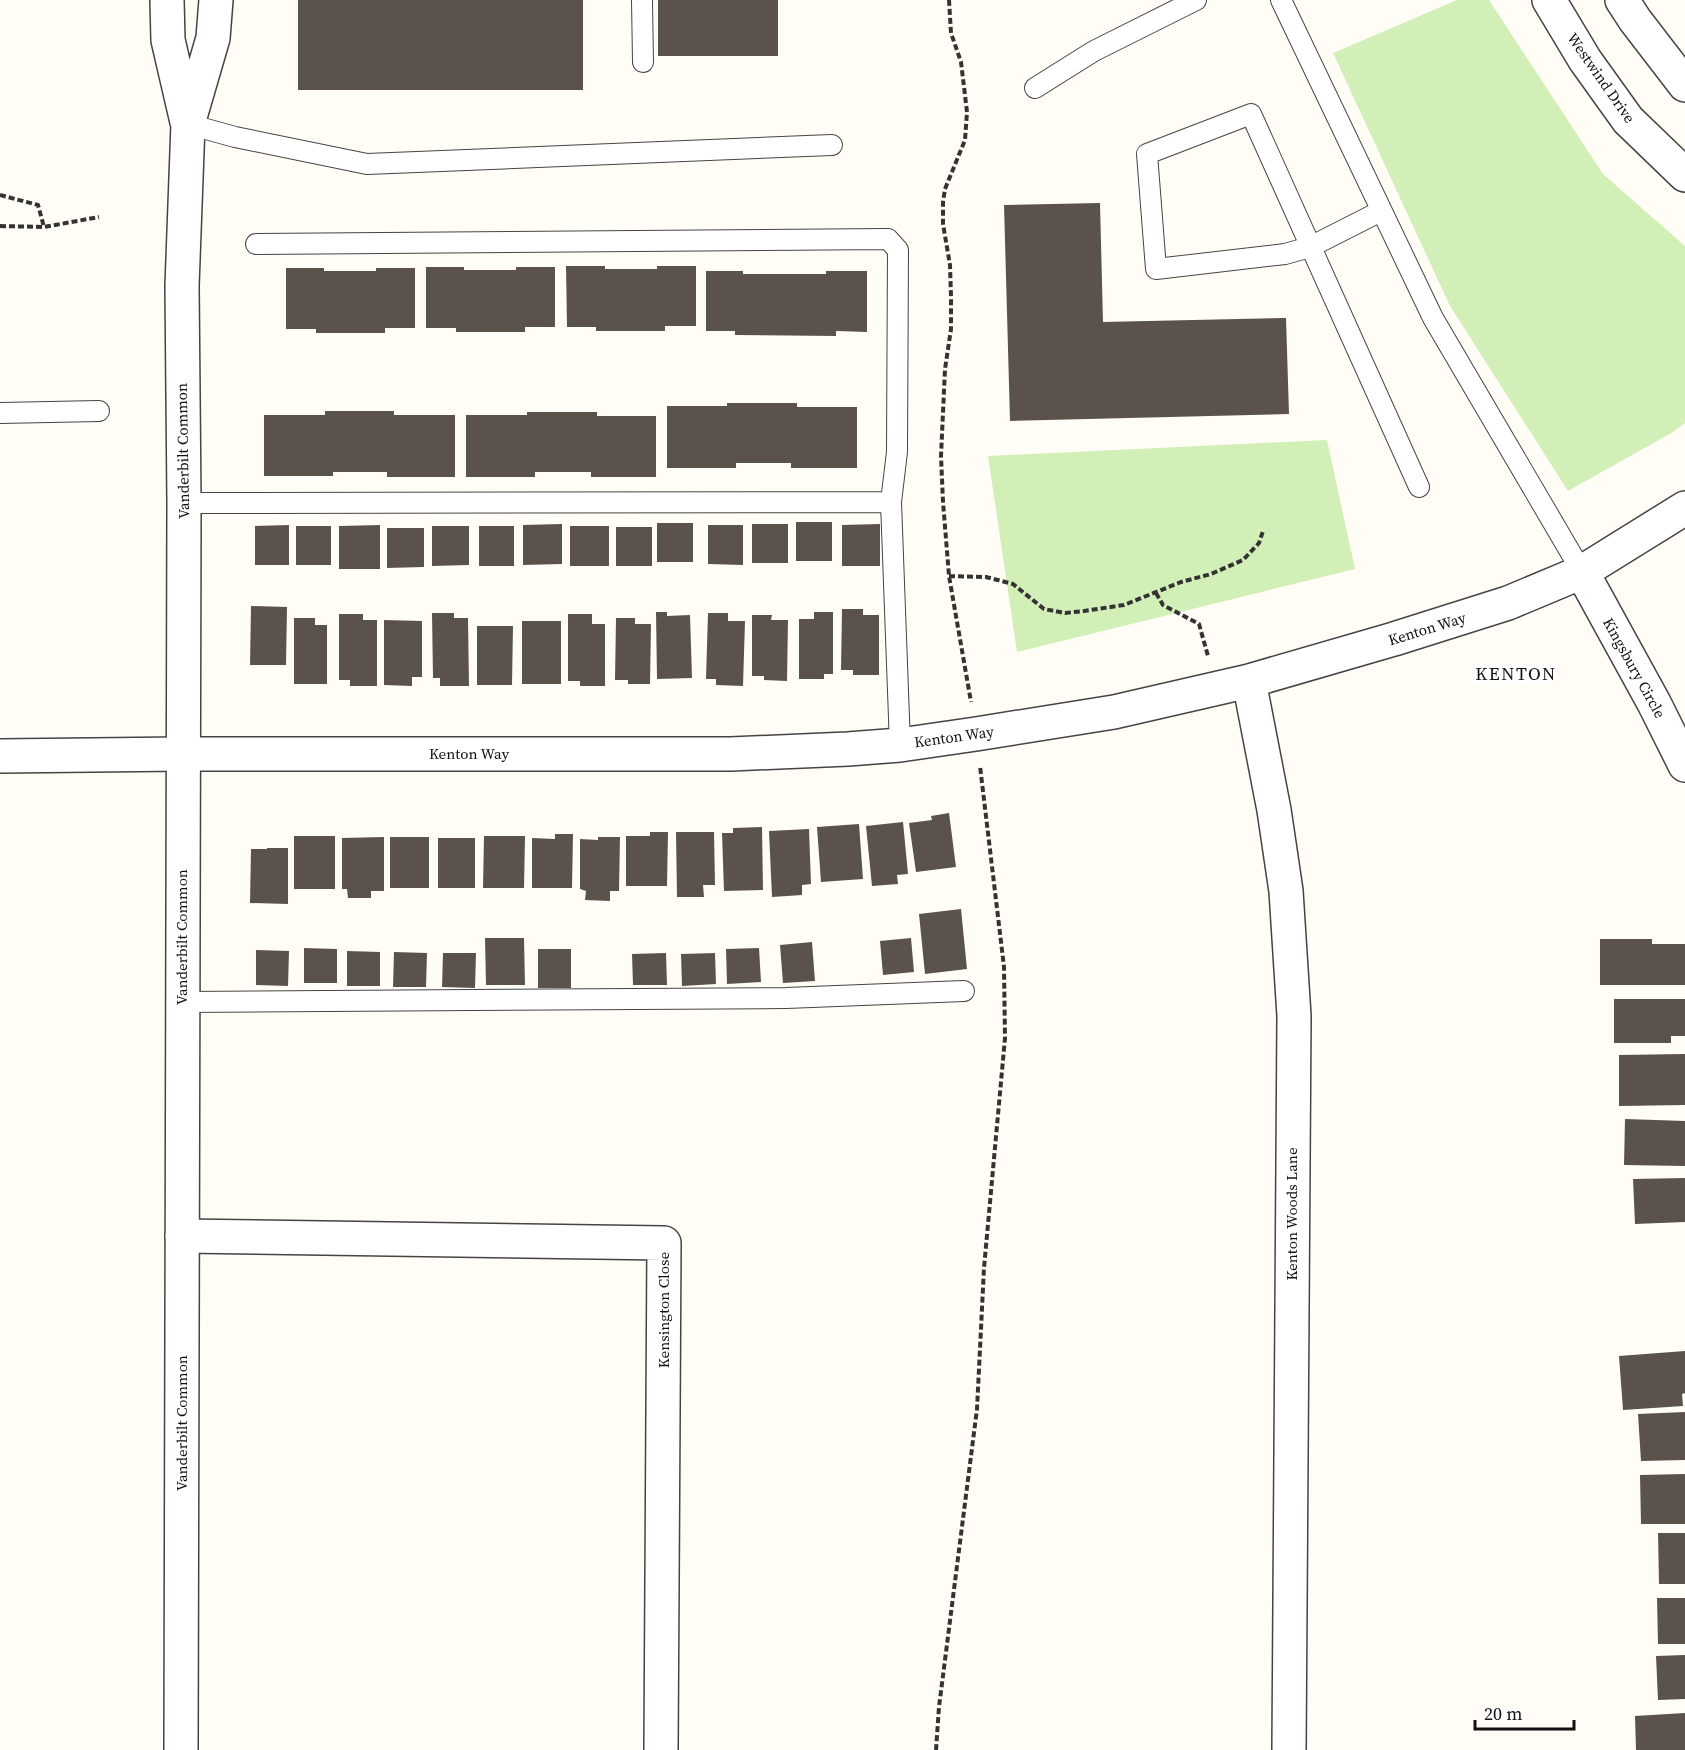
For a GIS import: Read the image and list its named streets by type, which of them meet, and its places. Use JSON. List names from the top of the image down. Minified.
{"streets":{"street":["Westwind Drive","Vanderbilt Common","Kenton Way","Kingsbury Circle","Kenton Woods Lane","Kensington Close"]},"crossings":[["Vanderbilt Common","Kenton Way"],["Vanderbilt Common","Kensington Close"],["Kenton Way","Kingsbury Circle"],["Kenton Way","Kenton Woods Lane"]],"districts":["KENTON"],"scale_bar":"20 m"}
